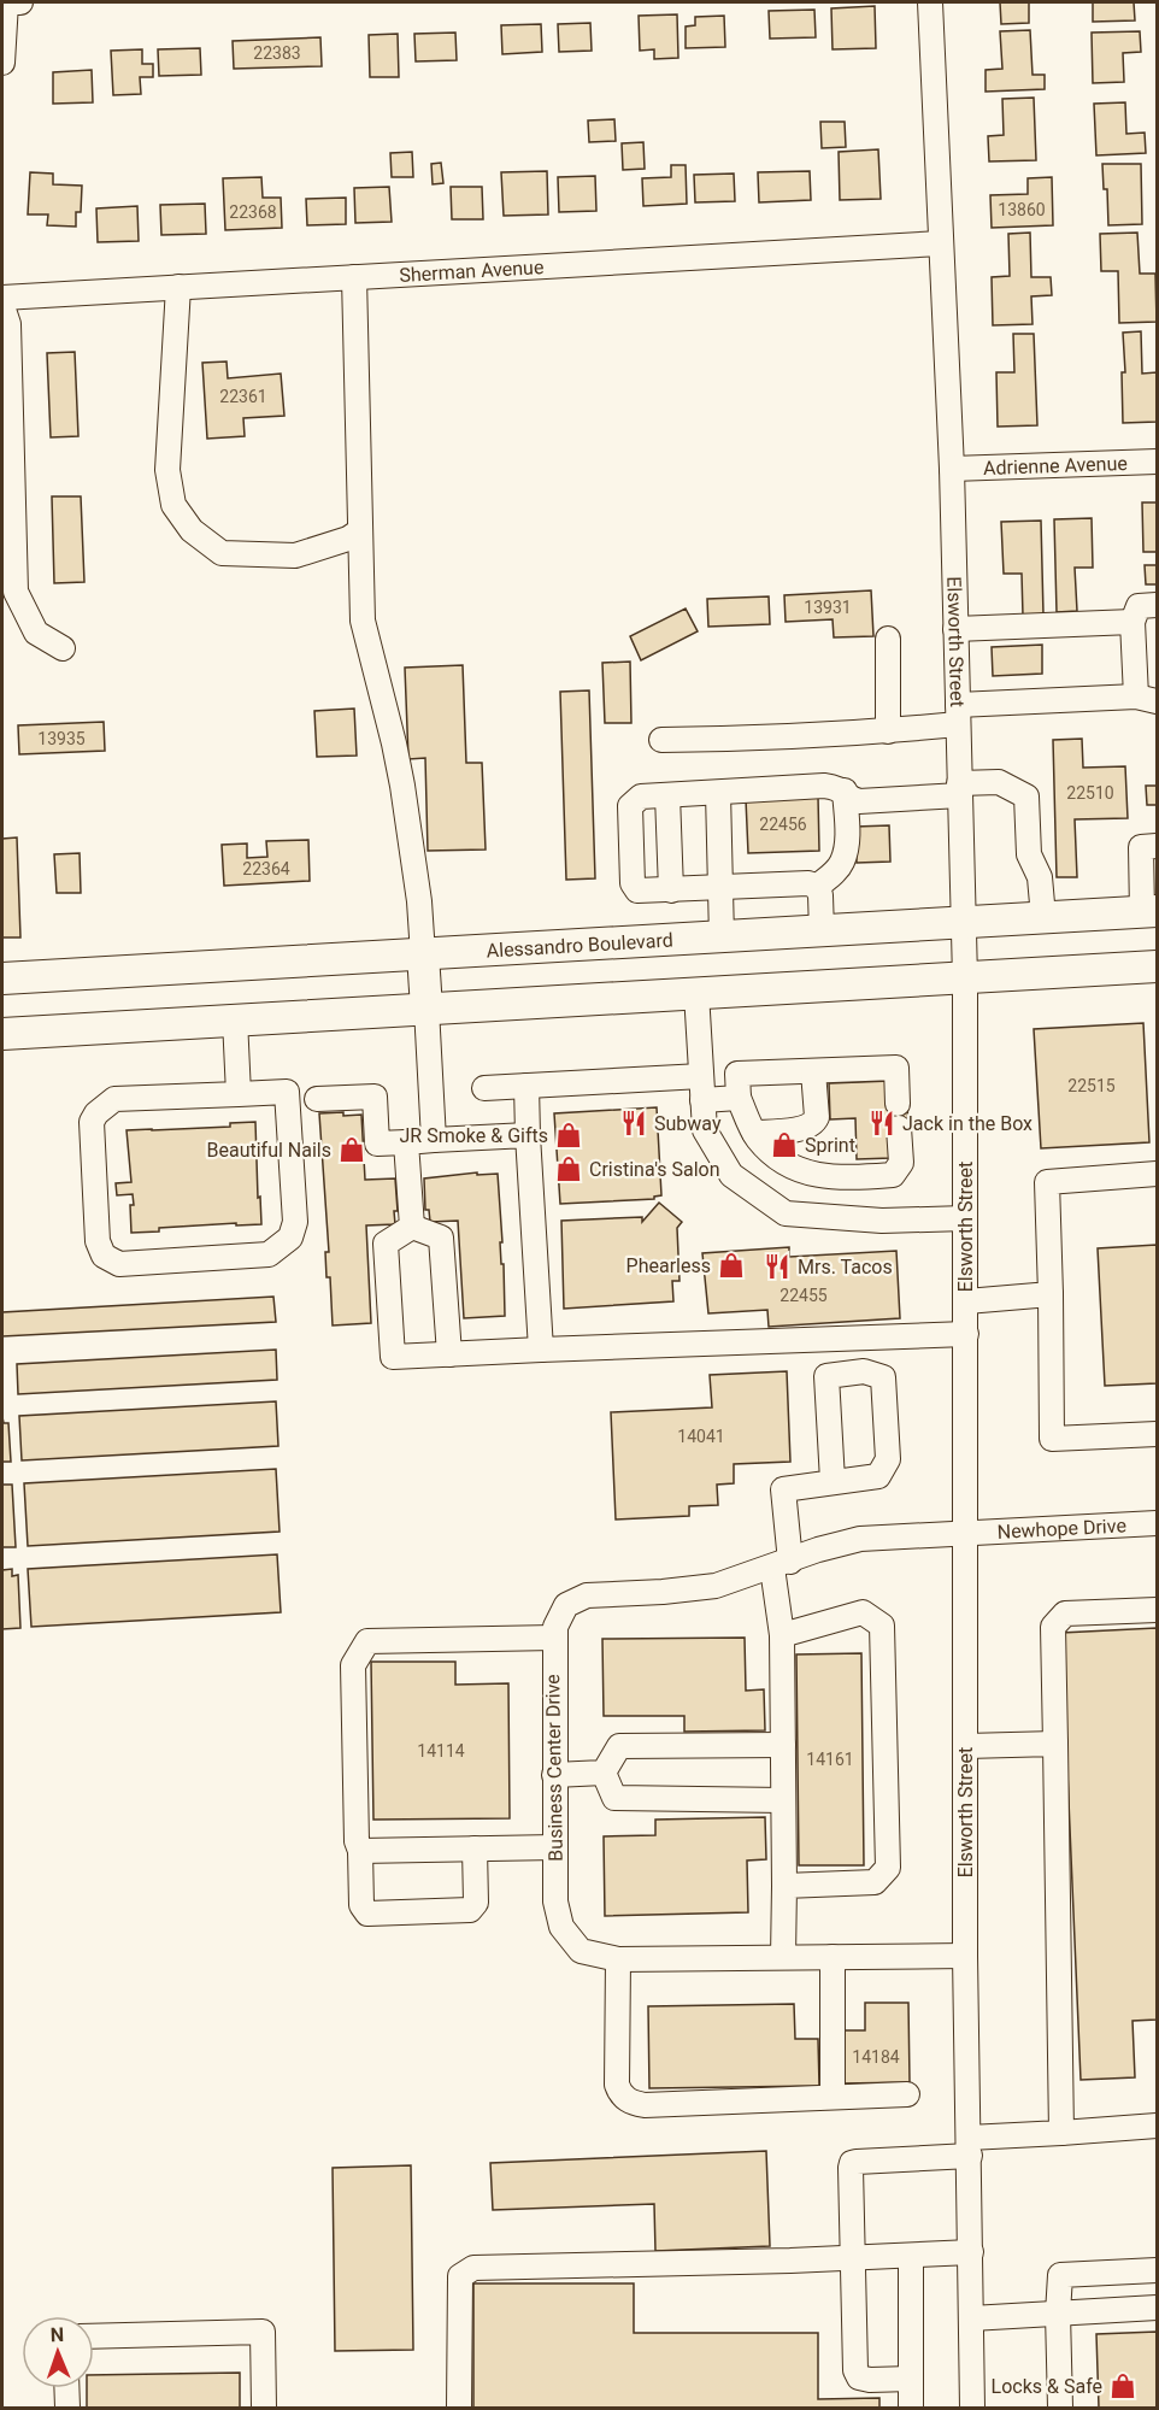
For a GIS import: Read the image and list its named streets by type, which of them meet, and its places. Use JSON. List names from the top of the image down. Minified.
{"streets":{"main road":["Alessandro Boulevard"],"street":["Sherman Avenue","Adrienne Avenue","Elsworth Street","Newhope Drive","Business Center Drive"]},"crossings":[["Sherman Avenue","Elsworth Street"],["Adrienne Avenue","Elsworth Street"],["Elsworth Street","Alessandro Boulevard"],["Elsworth Street","Newhope Drive"],["Elsworth Street","Business Center Drive"],["Newhope Drive","Business Center Drive"]],"places":{"restaurant":["Subway","Jack in the Box","Mrs. Tacos"],"shop":["JR Smoke & Gifts","Sprint","Beautiful Nails","Cristina's Salon","Phearless","Locks & Safe"]},"house_numbers":["22383","13860","22368","22361","13931","13935","22510","22456","22364","22515","22455","14041","14114","14161","14184"],"north":"top"}
